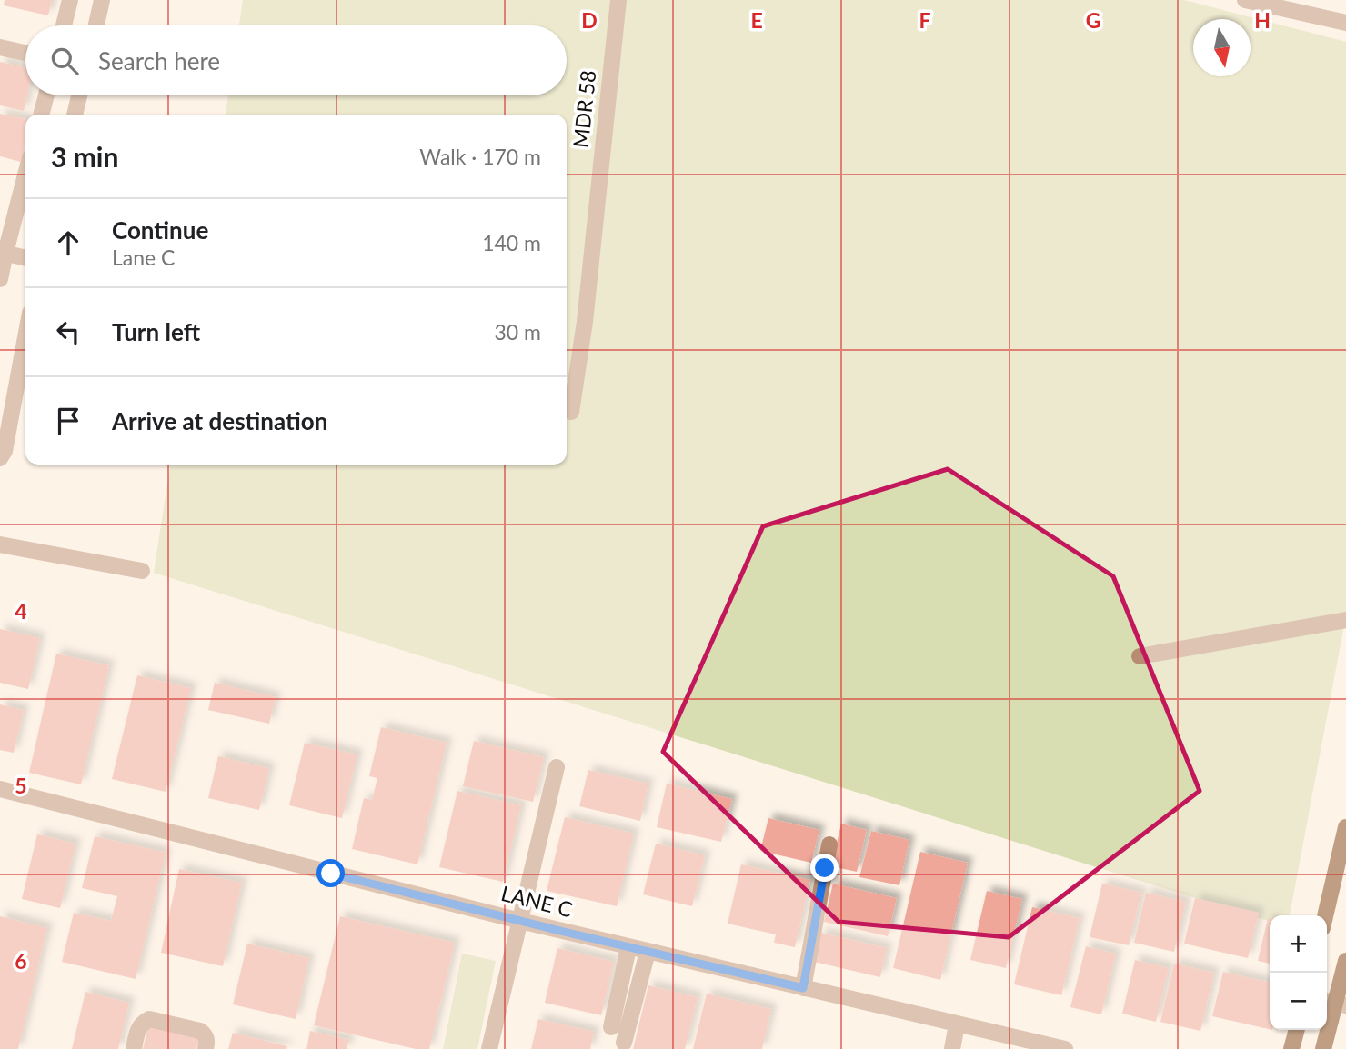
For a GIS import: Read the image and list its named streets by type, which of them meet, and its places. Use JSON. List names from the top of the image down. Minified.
{"streets":{"street":["MDR 58","LANE C"]},"north":"bottom","page":{"search":"Search here","heading":["3 min","Walk · 170 m"],"list":[["Continue","Lane C","140 m"],["Turn left","30 m"],"Arrive at destination"],"map_buttons":["+","−"]},"grid":{"columns":["D","E","F","G","H"],"rows":["4","5","6"]}}
